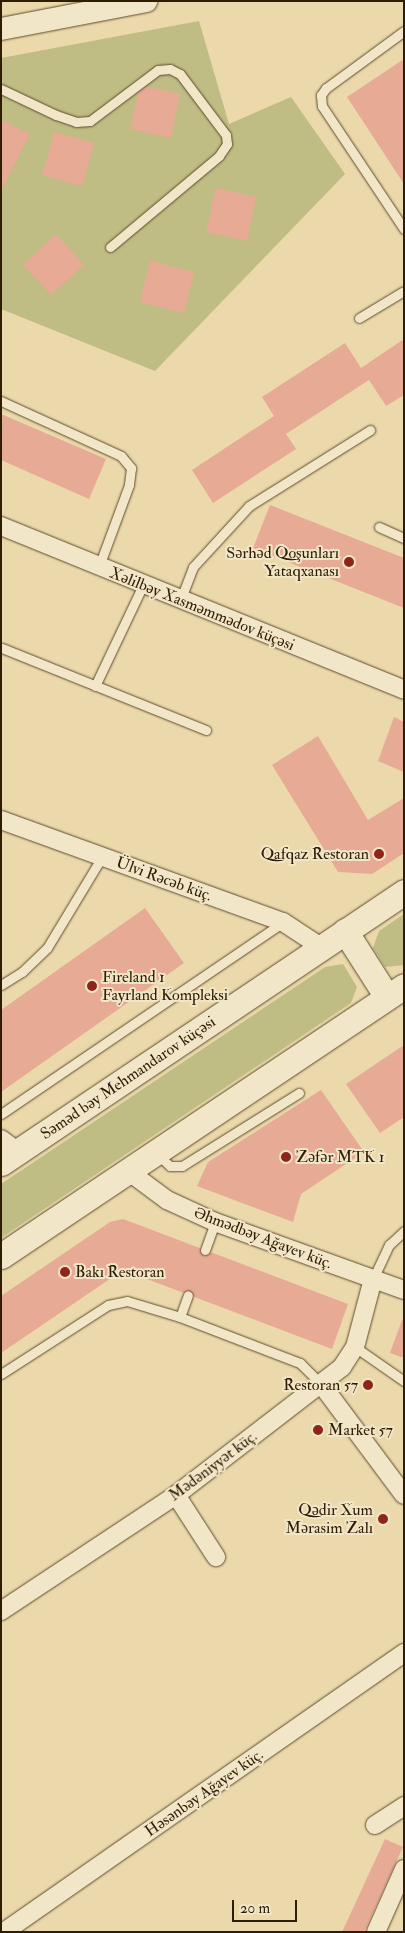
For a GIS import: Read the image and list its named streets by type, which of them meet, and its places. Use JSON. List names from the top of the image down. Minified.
{"streets":{"main road":["Səməd bəy Mehmandarov küçəsi"],"street":["Xəlilbəy Xasməmmədov küçəsi","Ülvi Rəcəb küç.","Əhmədbəy Ağayev küç.","Mədəniyyət küç.","Həsənbəy Ağayev küç."]},"crossings":[["Ülvi Rəcəb küç.","Səməd bəy Mehmandarov küçəsi"],["Əhmədbəy Ağayev küç.","Mədəniyyət küç."]],"places":["Sərhəd Qoşunları Yataqxanası","Qafqaz Restoran","Fireland 1 Fayrland Kompleksi","Zəfər MTK 1","Bakı Restoran","Restoran 57","Market 57","Qədir Xum Mərasim Zalı"],"scale_bar":"20 m"}
